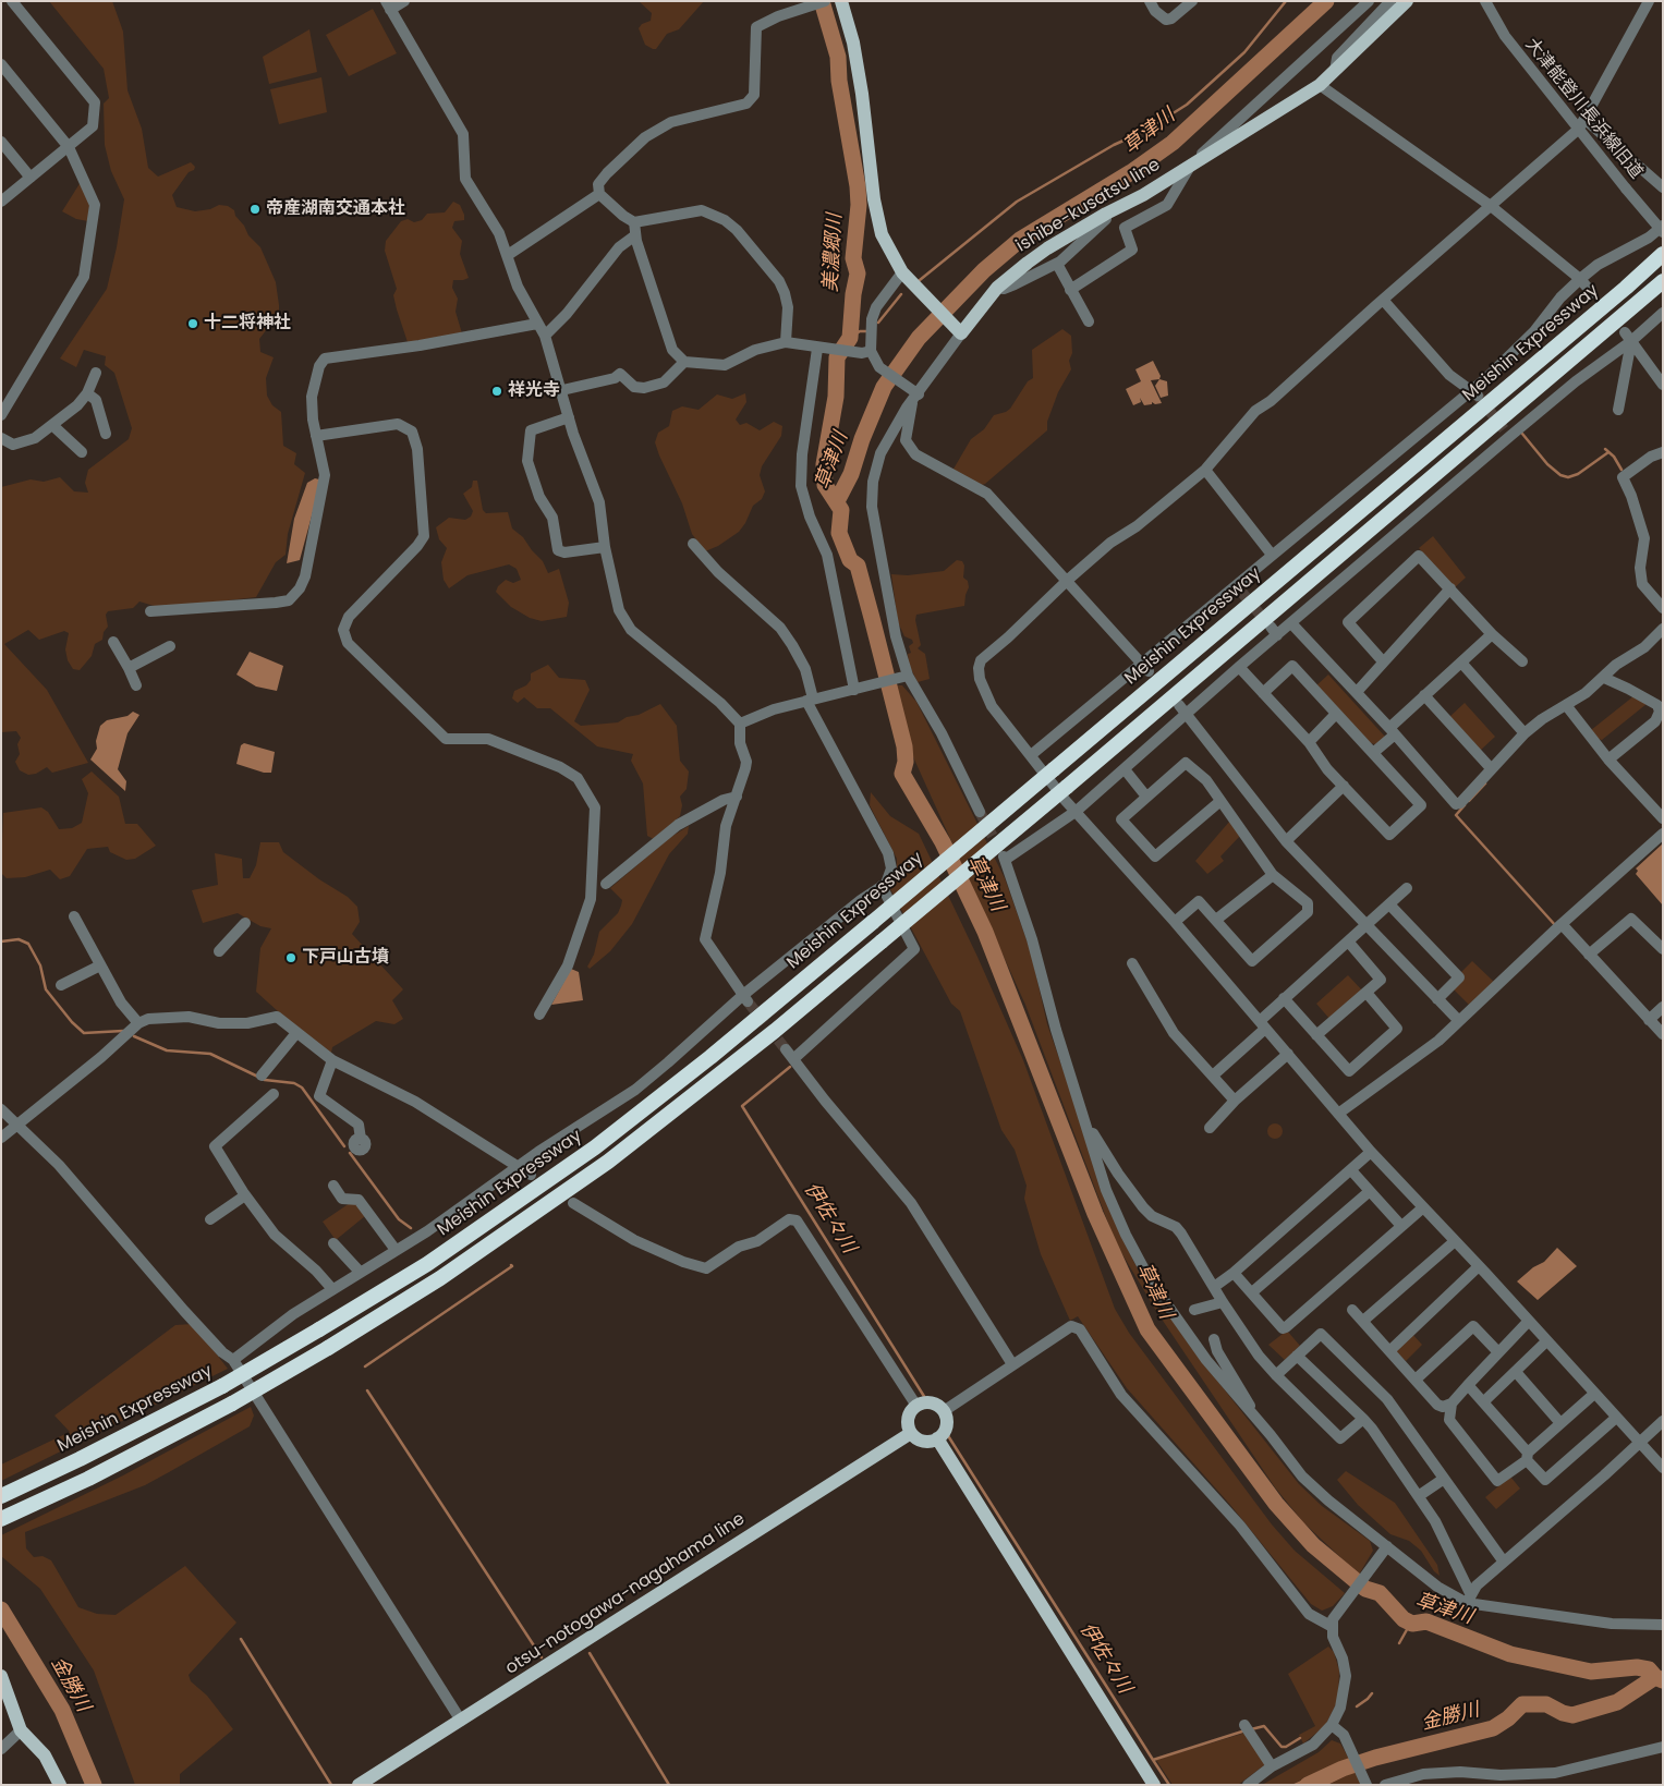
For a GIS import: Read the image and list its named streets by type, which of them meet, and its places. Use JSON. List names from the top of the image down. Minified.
{"streets":{"highway":["Meishin Expressway"],"main road":["ishibe-kusatsu line","otsu-notogawa-nagahama line"],"street":["大津能登川長浜線旧道"]},"water":["草津川","美濃郷川","伊佐々川","金勝川"],"places":["帝産湖南交通本社","十二将神社","祥光寺","下戸山古墳"]}
